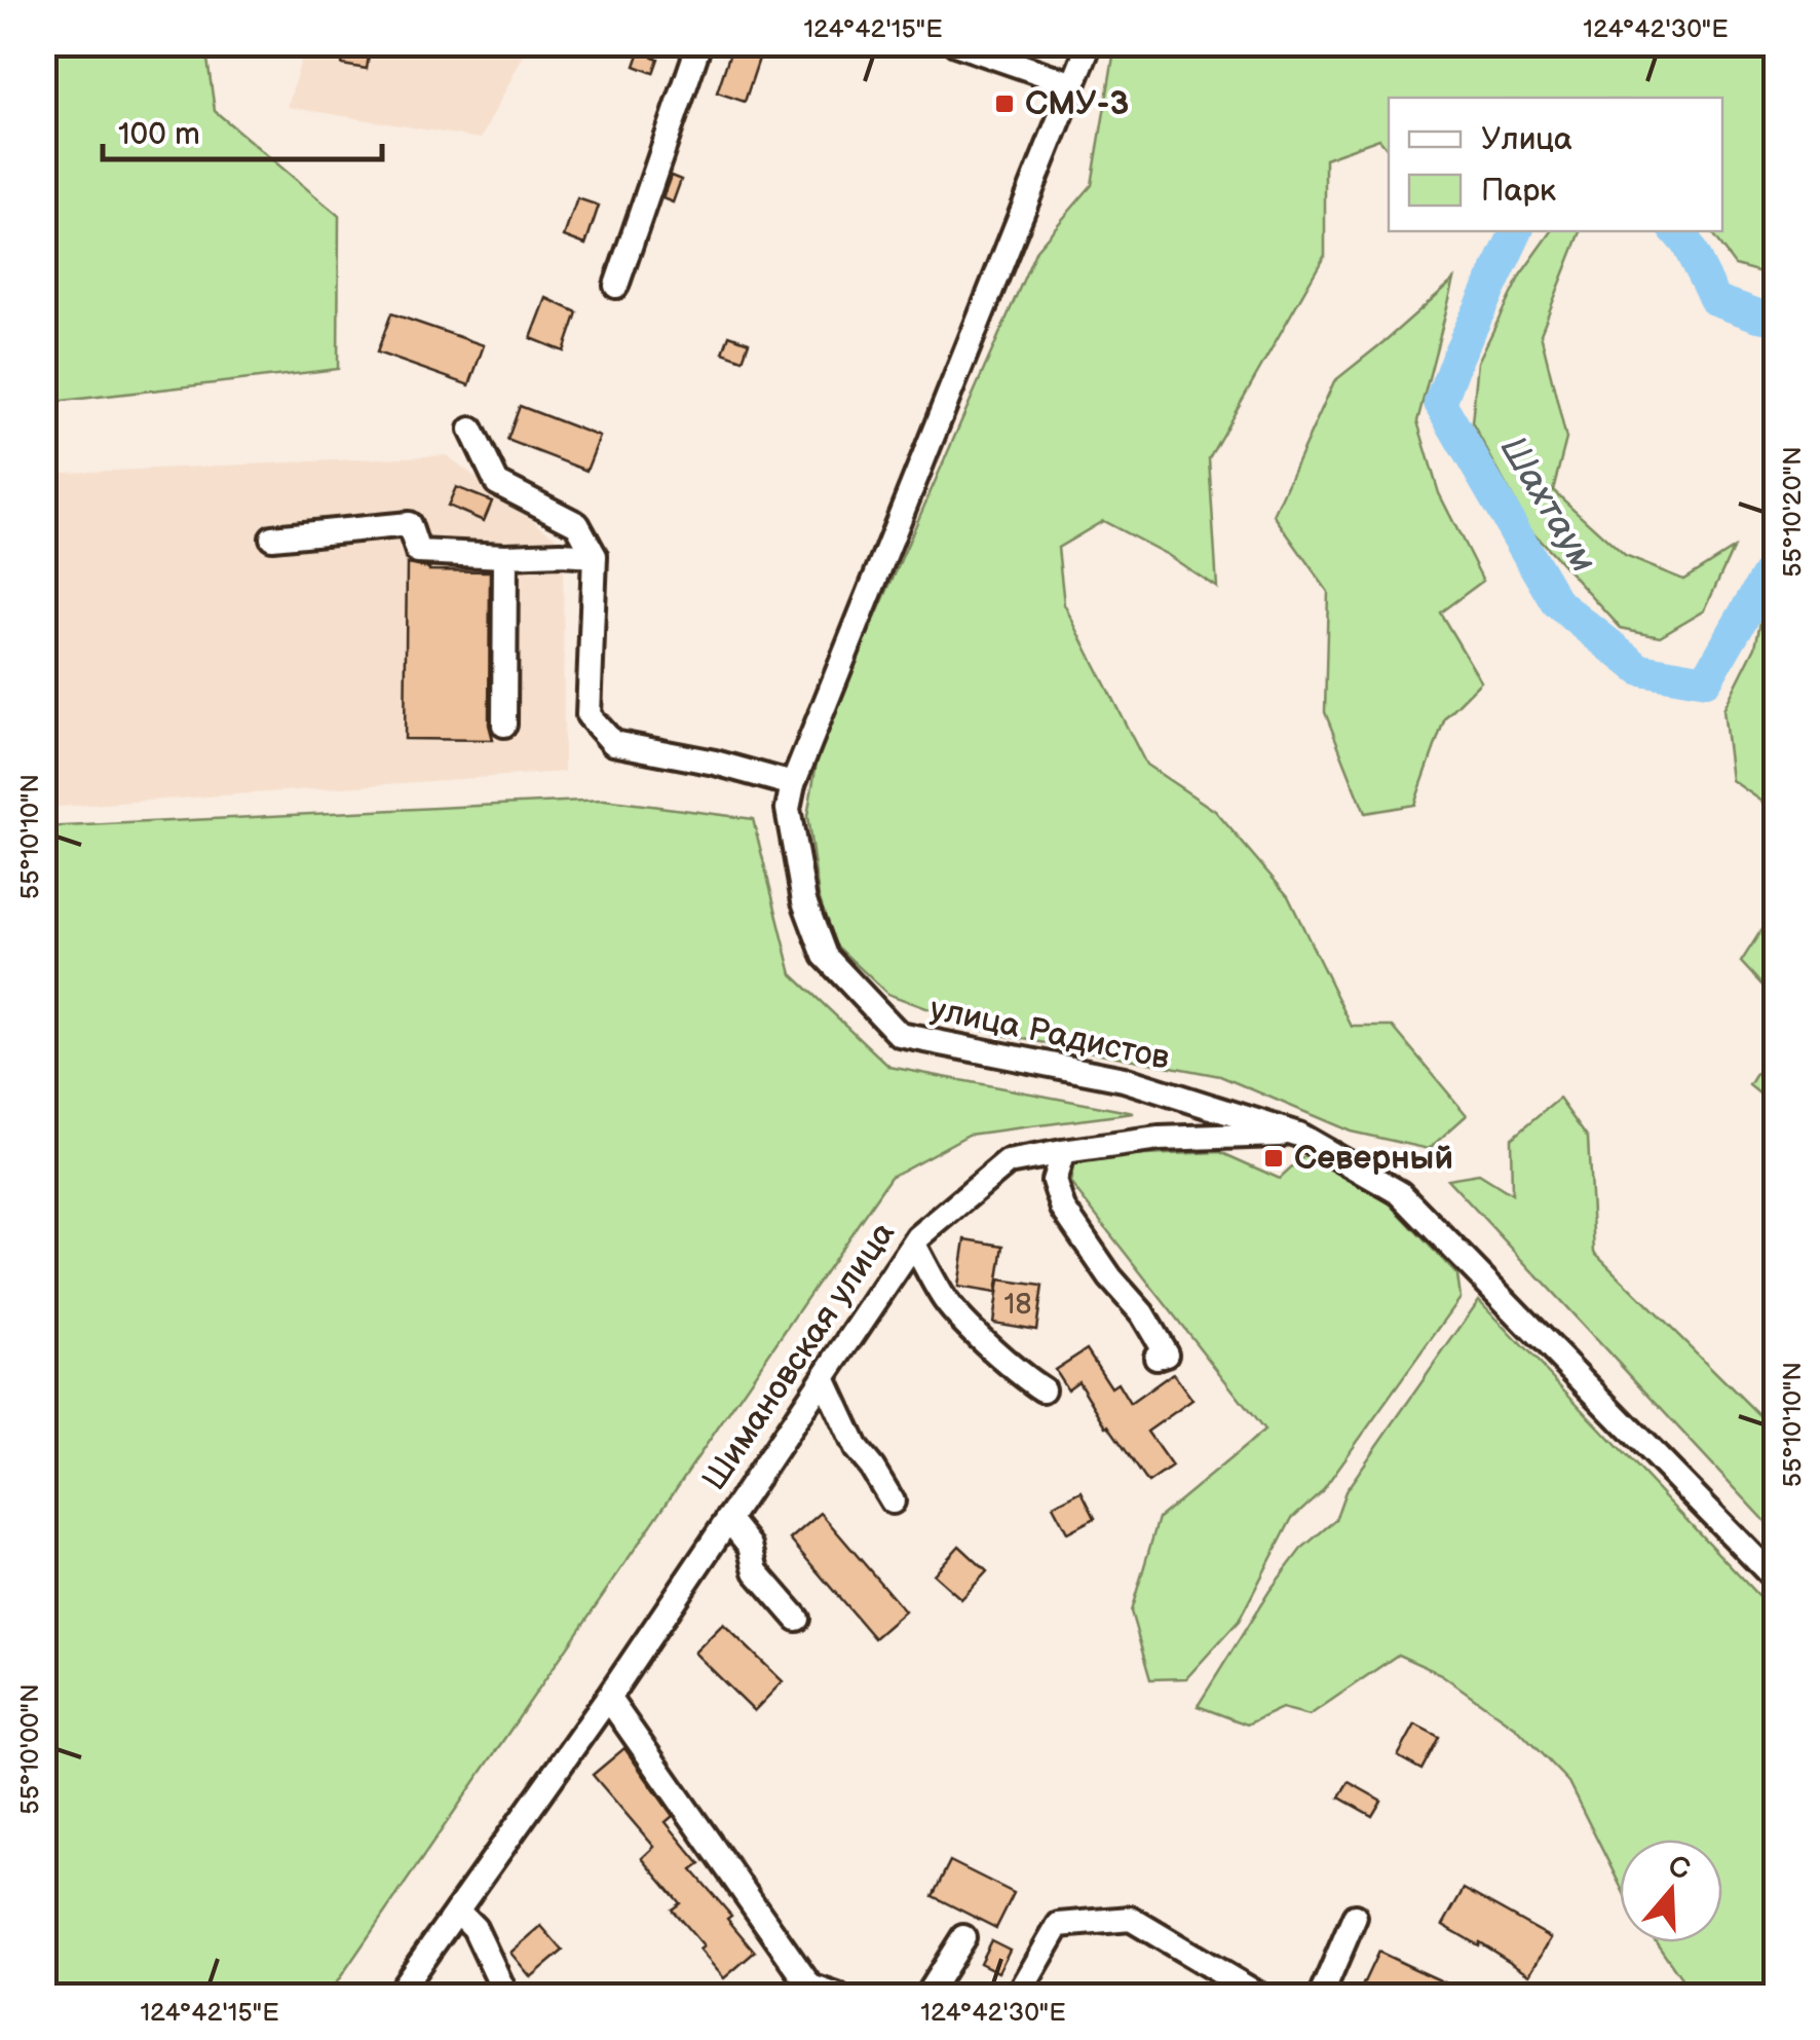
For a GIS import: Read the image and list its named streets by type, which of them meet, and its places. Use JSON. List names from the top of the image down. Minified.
{"streets":{"street":["улица Радистов","Шимановская улица"]},"crossings":[["улица Радистов","Шимановская улица"]],"water":["Шахтаум"],"places":{"transit":["СМУ-3","Северный"]},"house_numbers":["18"],"legend":["Улица","Парк"],"scale_bar":"100 m","north":"top","coordinates":["124°42'15\"E","124°42'30\"E","55°10'20\"N","55°10'10\"N","55°10'00\"N"]}
